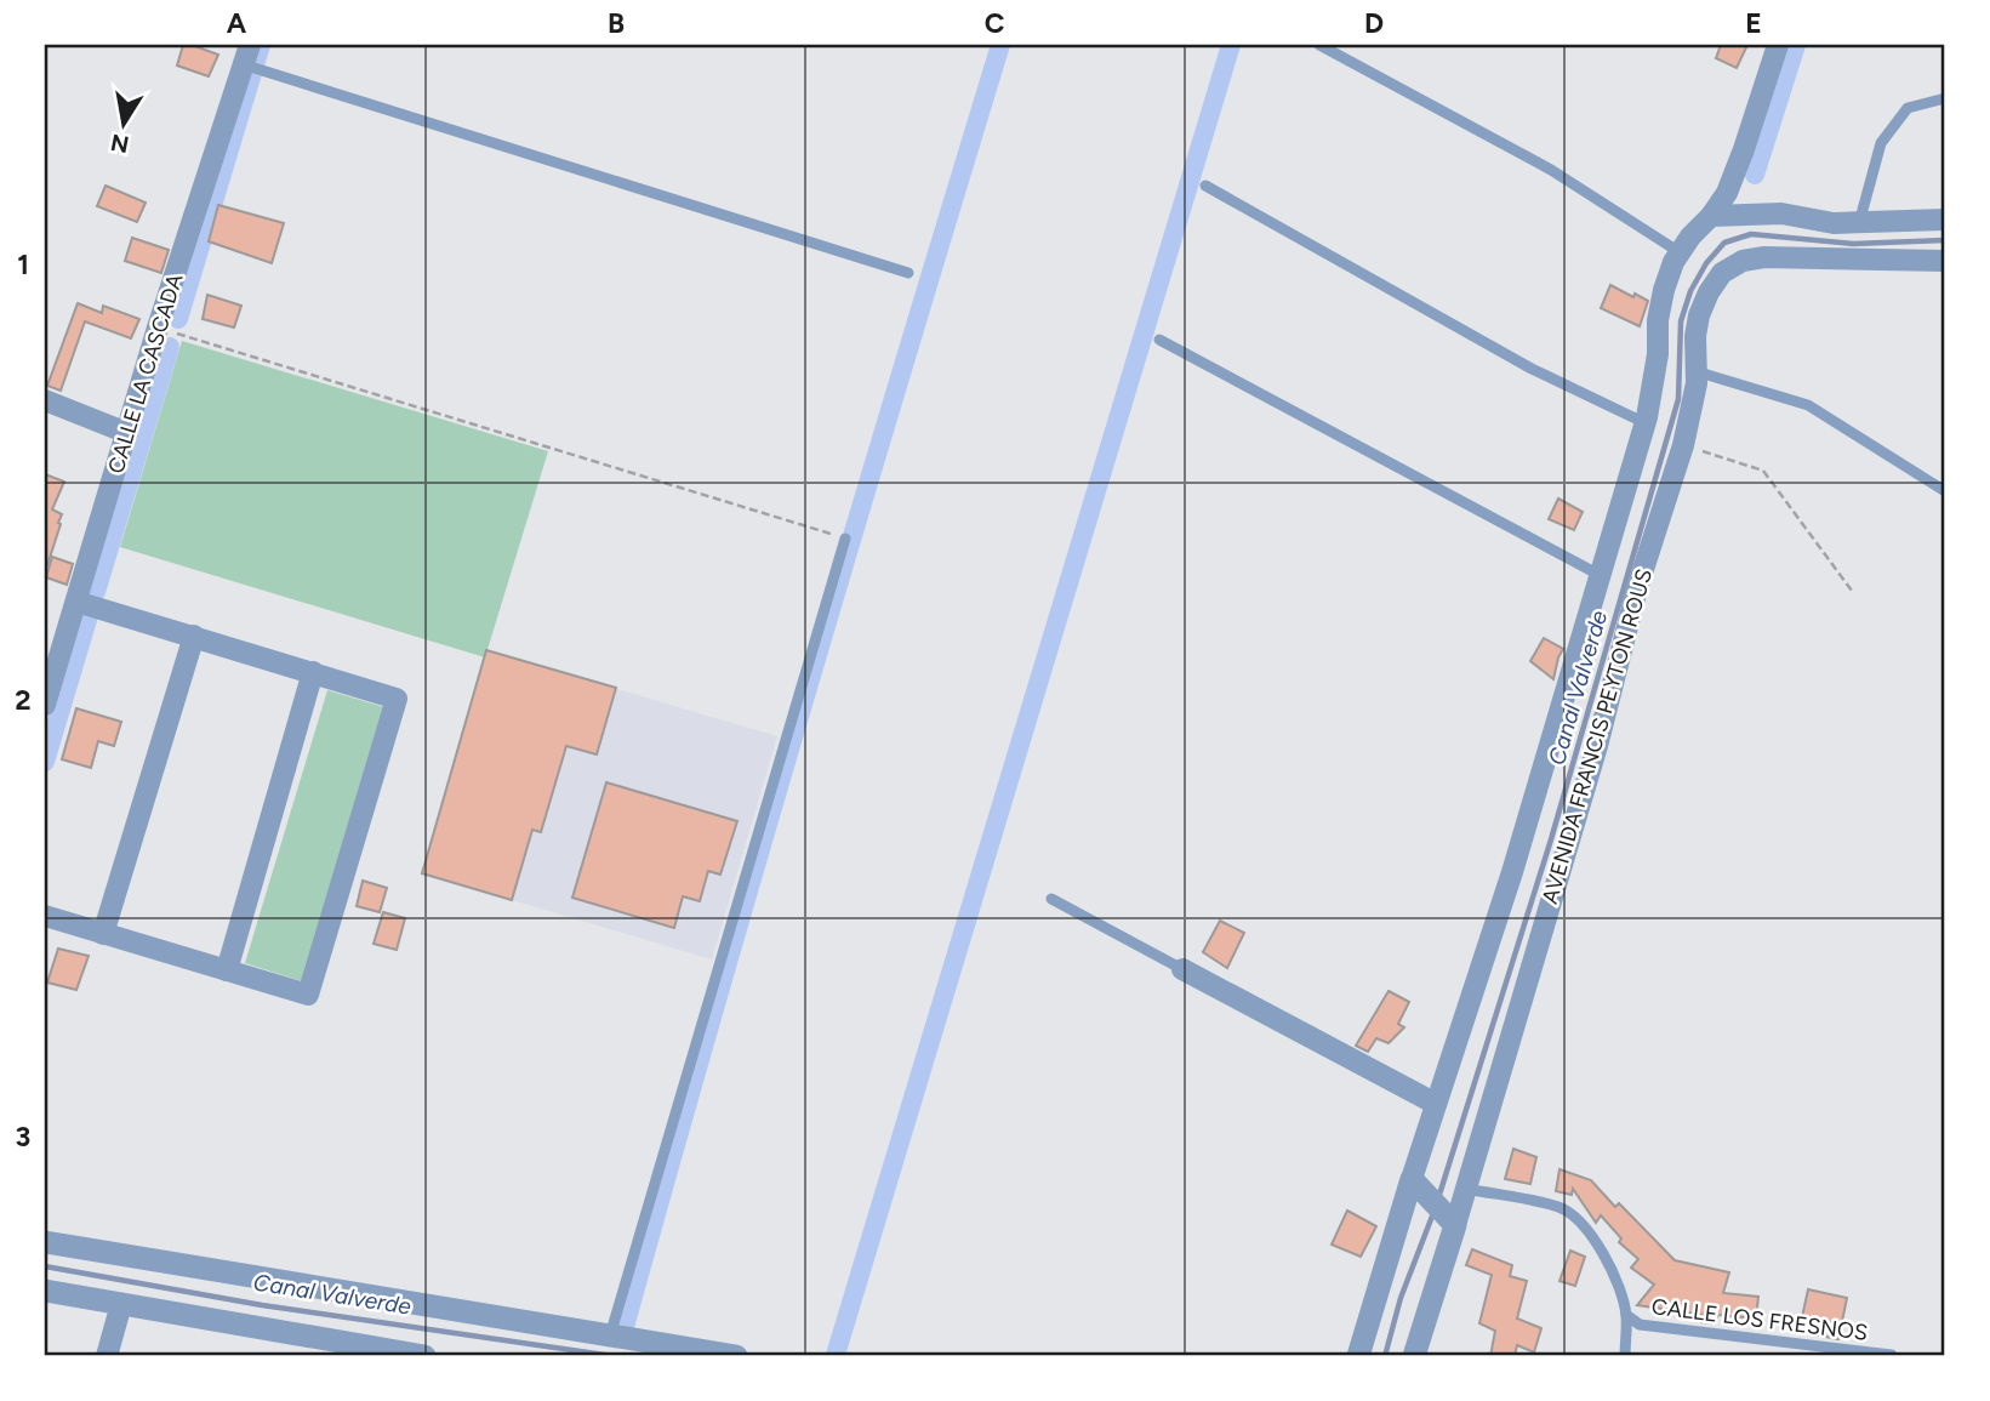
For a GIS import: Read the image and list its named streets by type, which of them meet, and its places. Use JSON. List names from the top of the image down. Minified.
{"streets":{"street":["CALLE LA CASCADA","AVENIDA FRANCIS PEYTON ROUS"],"lane":["CALLE LOS FRESNOS"]},"water":["Canal Valverde"],"north":"bottom","grid":{"columns":["A","B","C","D","E"],"rows":["1","2","3"]}}
